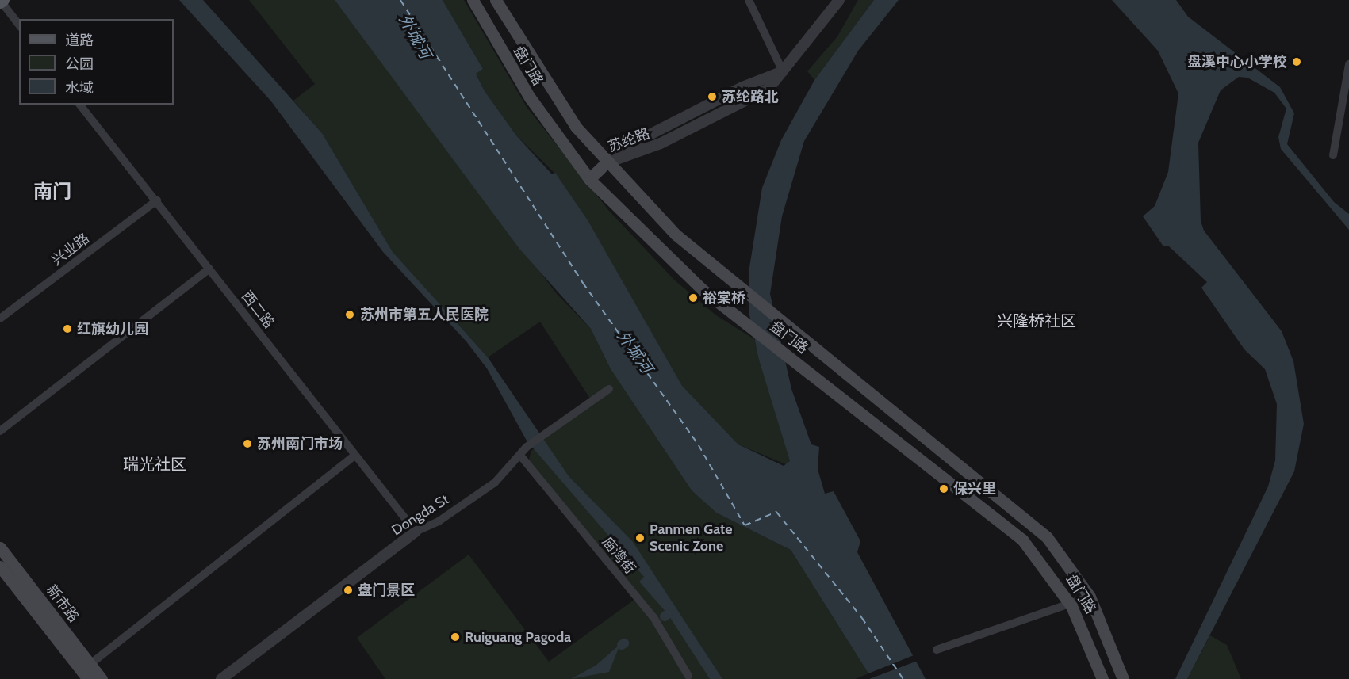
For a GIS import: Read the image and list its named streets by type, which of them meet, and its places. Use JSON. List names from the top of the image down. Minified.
{"streets":{"main road":["盘门路","新市路"],"street":["苏纶路","兴业路","西二路","Dongda St","庙湾街"]},"crossings":[["盘门路","苏纶路"],["兴业路","西二路"],["西二路","Dongda St"],["Dongda St","庙湾街"]],"districts":["南门","兴隆桥社区","瑞光社区"],"water":["外城河"],"places":["盘溪中心小学校","苏纶路北","裕棠桥","苏州市第五人民医院","红旗幼儿园","苏州南门市场","保兴里","Panmen Gate Scenic Zone","盘门景区","Ruiguang Pagoda"],"legend":["道路","公园","水域"]}
